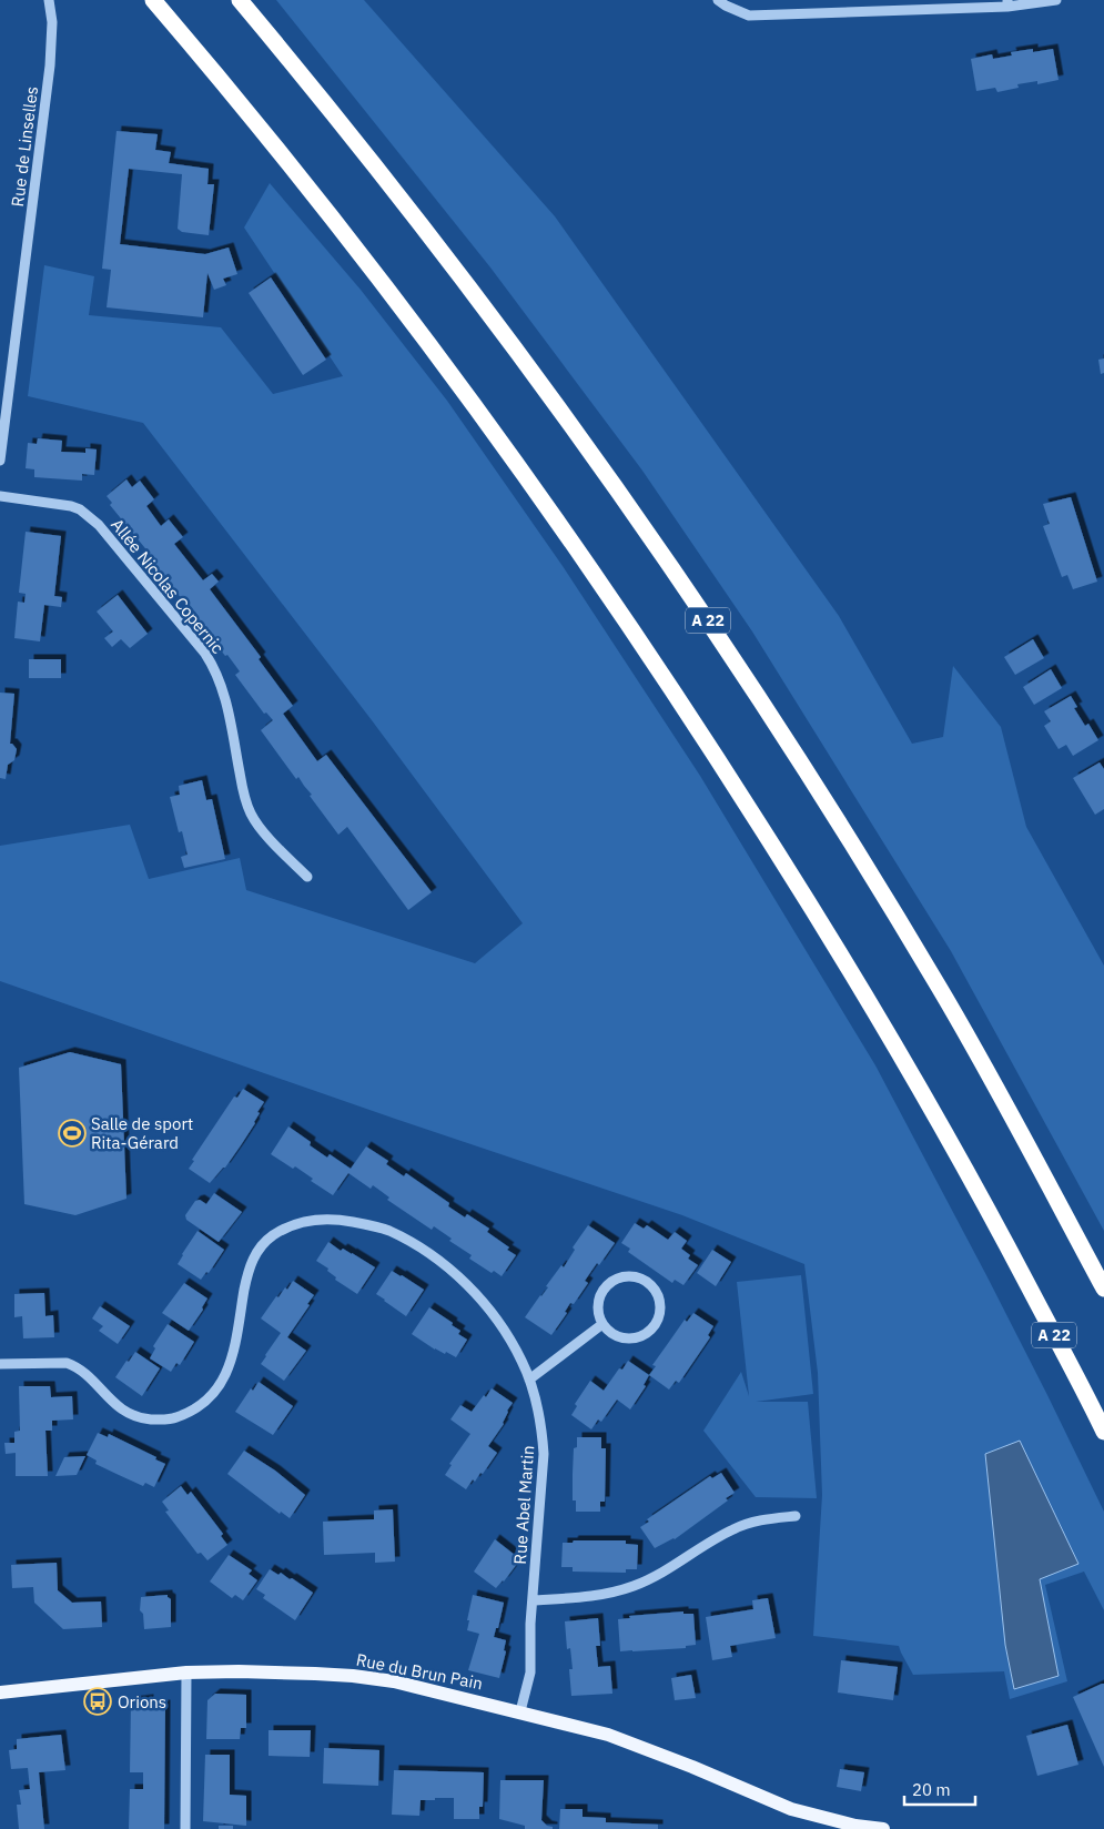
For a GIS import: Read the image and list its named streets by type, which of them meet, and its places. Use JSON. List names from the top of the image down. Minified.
{"streets":{"highway":["A 22"],"main road":["Rue du Brun Pain"],"street":["Rue de Linselles","Allée Nicolas Copernic","Rue Abel Martin"]},"crossings":[["Rue Abel Martin","Rue du Brun Pain"]],"places":{"sports":["Salle de sport Rita-Gérard"],"bus stop":["Orions"]},"scale_bar":"20 m"}
